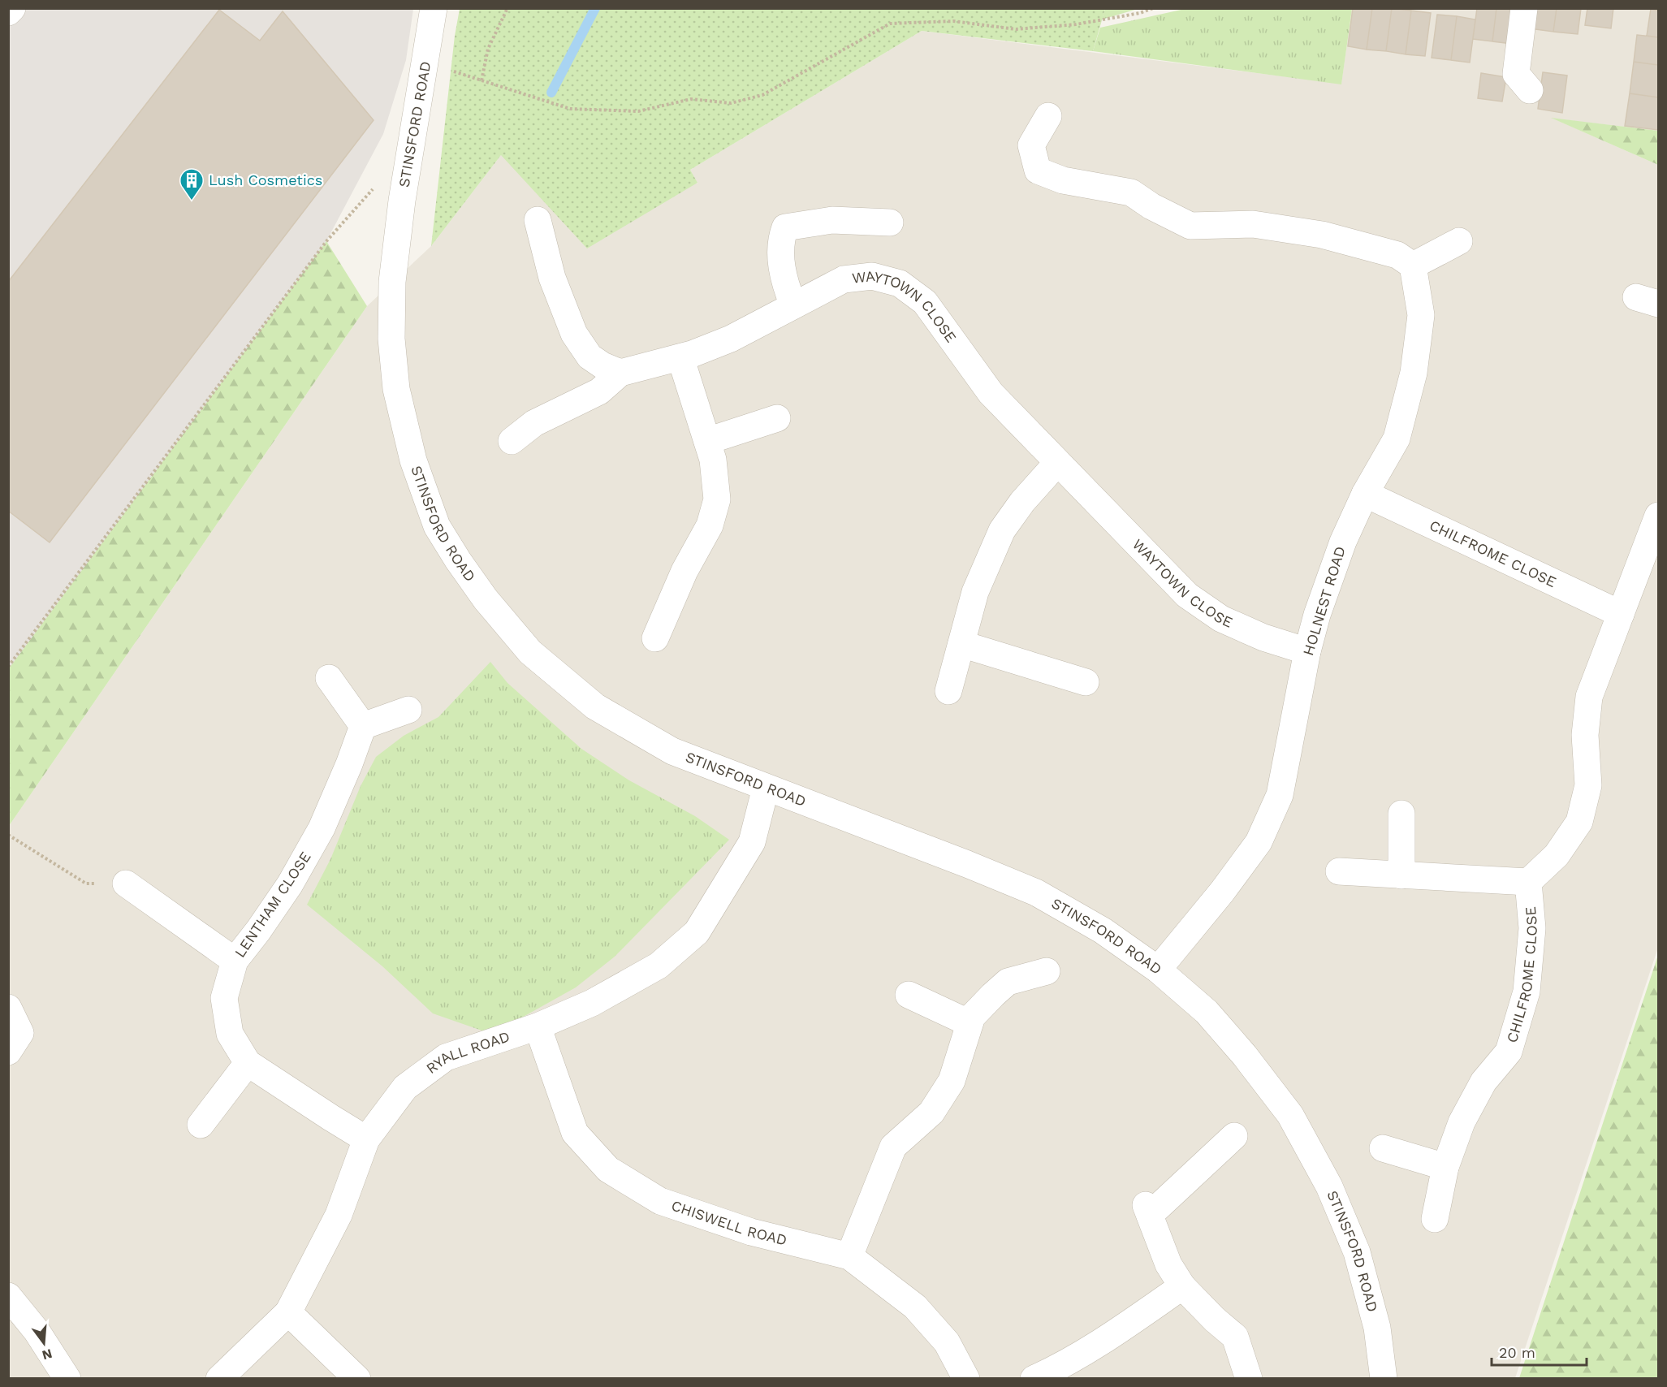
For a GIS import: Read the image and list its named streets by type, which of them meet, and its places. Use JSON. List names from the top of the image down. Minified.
{"streets":{"street":["STINSFORD ROAD","WAYTOWN CLOSE","CHILFROME CLOSE","HOLNEST ROAD","LENTHAM CLOSE","RYALL ROAD","CHISWELL ROAD"]},"crossings":[["STINSFORD ROAD","HOLNEST ROAD"],["STINSFORD ROAD","RYALL ROAD"],["WAYTOWN CLOSE","HOLNEST ROAD"],["CHILFROME CLOSE","HOLNEST ROAD"],["LENTHAM CLOSE","RYALL ROAD"],["RYALL ROAD","CHISWELL ROAD"]],"places":{"building":["Lush Cosmetics"]},"scale_bar":"20 m","north":"bottom"}
